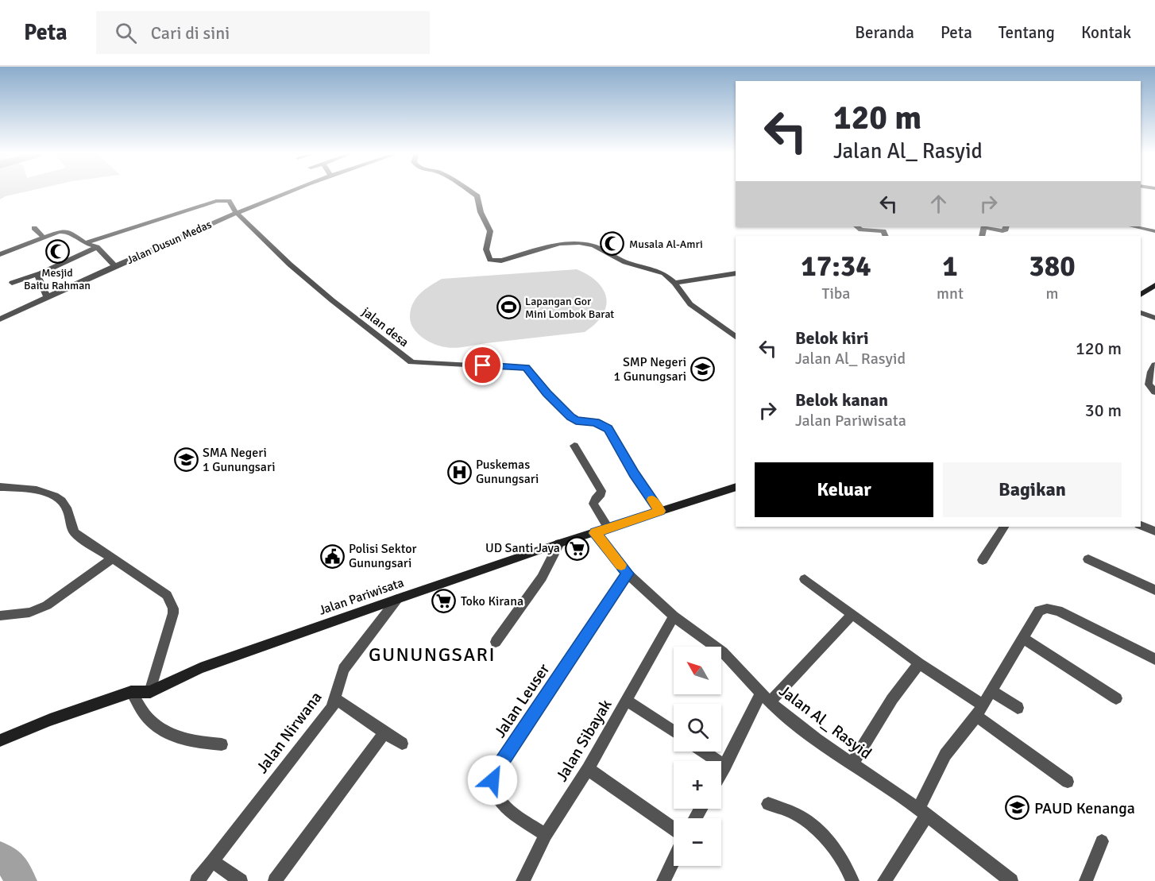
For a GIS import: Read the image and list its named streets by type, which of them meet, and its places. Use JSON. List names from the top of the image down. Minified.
{"streets":{"main road":["Jalan Pariwisata"],"street":["Jalan Dusun Medas","jalan desa","Jalan Leuser","Jalan Al_ Rasyid","Jalan Nirwana","Jalan Sibayak"]},"crossings":[["Jalan Dusun Medas","jalan desa"],["jalan desa","Jalan Pariwisata"],["Jalan Pariwisata","Jalan Al_ Rasyid"],["Jalan Pariwisata","Jalan Nirwana"],["Jalan Leuser","Jalan Al_ Rasyid"],["Jalan Leuser","Jalan Sibayak"],["Jalan Al_ Rasyid","Jalan Sibayak"]],"districts":["GUNUNGSARI"],"places":{"mosque":["Musala Al-Amri","Mesjid Baitu Rahman"],"sports":["Lapangan Gor Mini Lombok Barat"],"school or university":["SMP Negeri 1 Gunungsari","SMA Negeri 1 Gunungsari","PAUD Kenanga"],"hospital":["Puskemas Gunungsari"],"supermarket":["UD Santi Jaya","Toko Kirana"],"public building":["Polisi Sektor Gunungsari"]},"north":"top left","page":{"header":"Peta","search":"Cari di sini","nav":["Beranda","Peta","Tentang","Kontak"],"turn":["120 m","Jalan Al_ Rasyid"],"eta":["17:34","Tiba","1","mnt","380","m"],"list":[{"name":"Belok kiri","note":"Jalan Al_ Rasyid","value":"120 m"},{"name":"Belok kanan","note":"Jalan Pariwisata","value":"30 m"}],"buttons":["Keluar","Bagikan"],"map_buttons":["+","−"]}}
